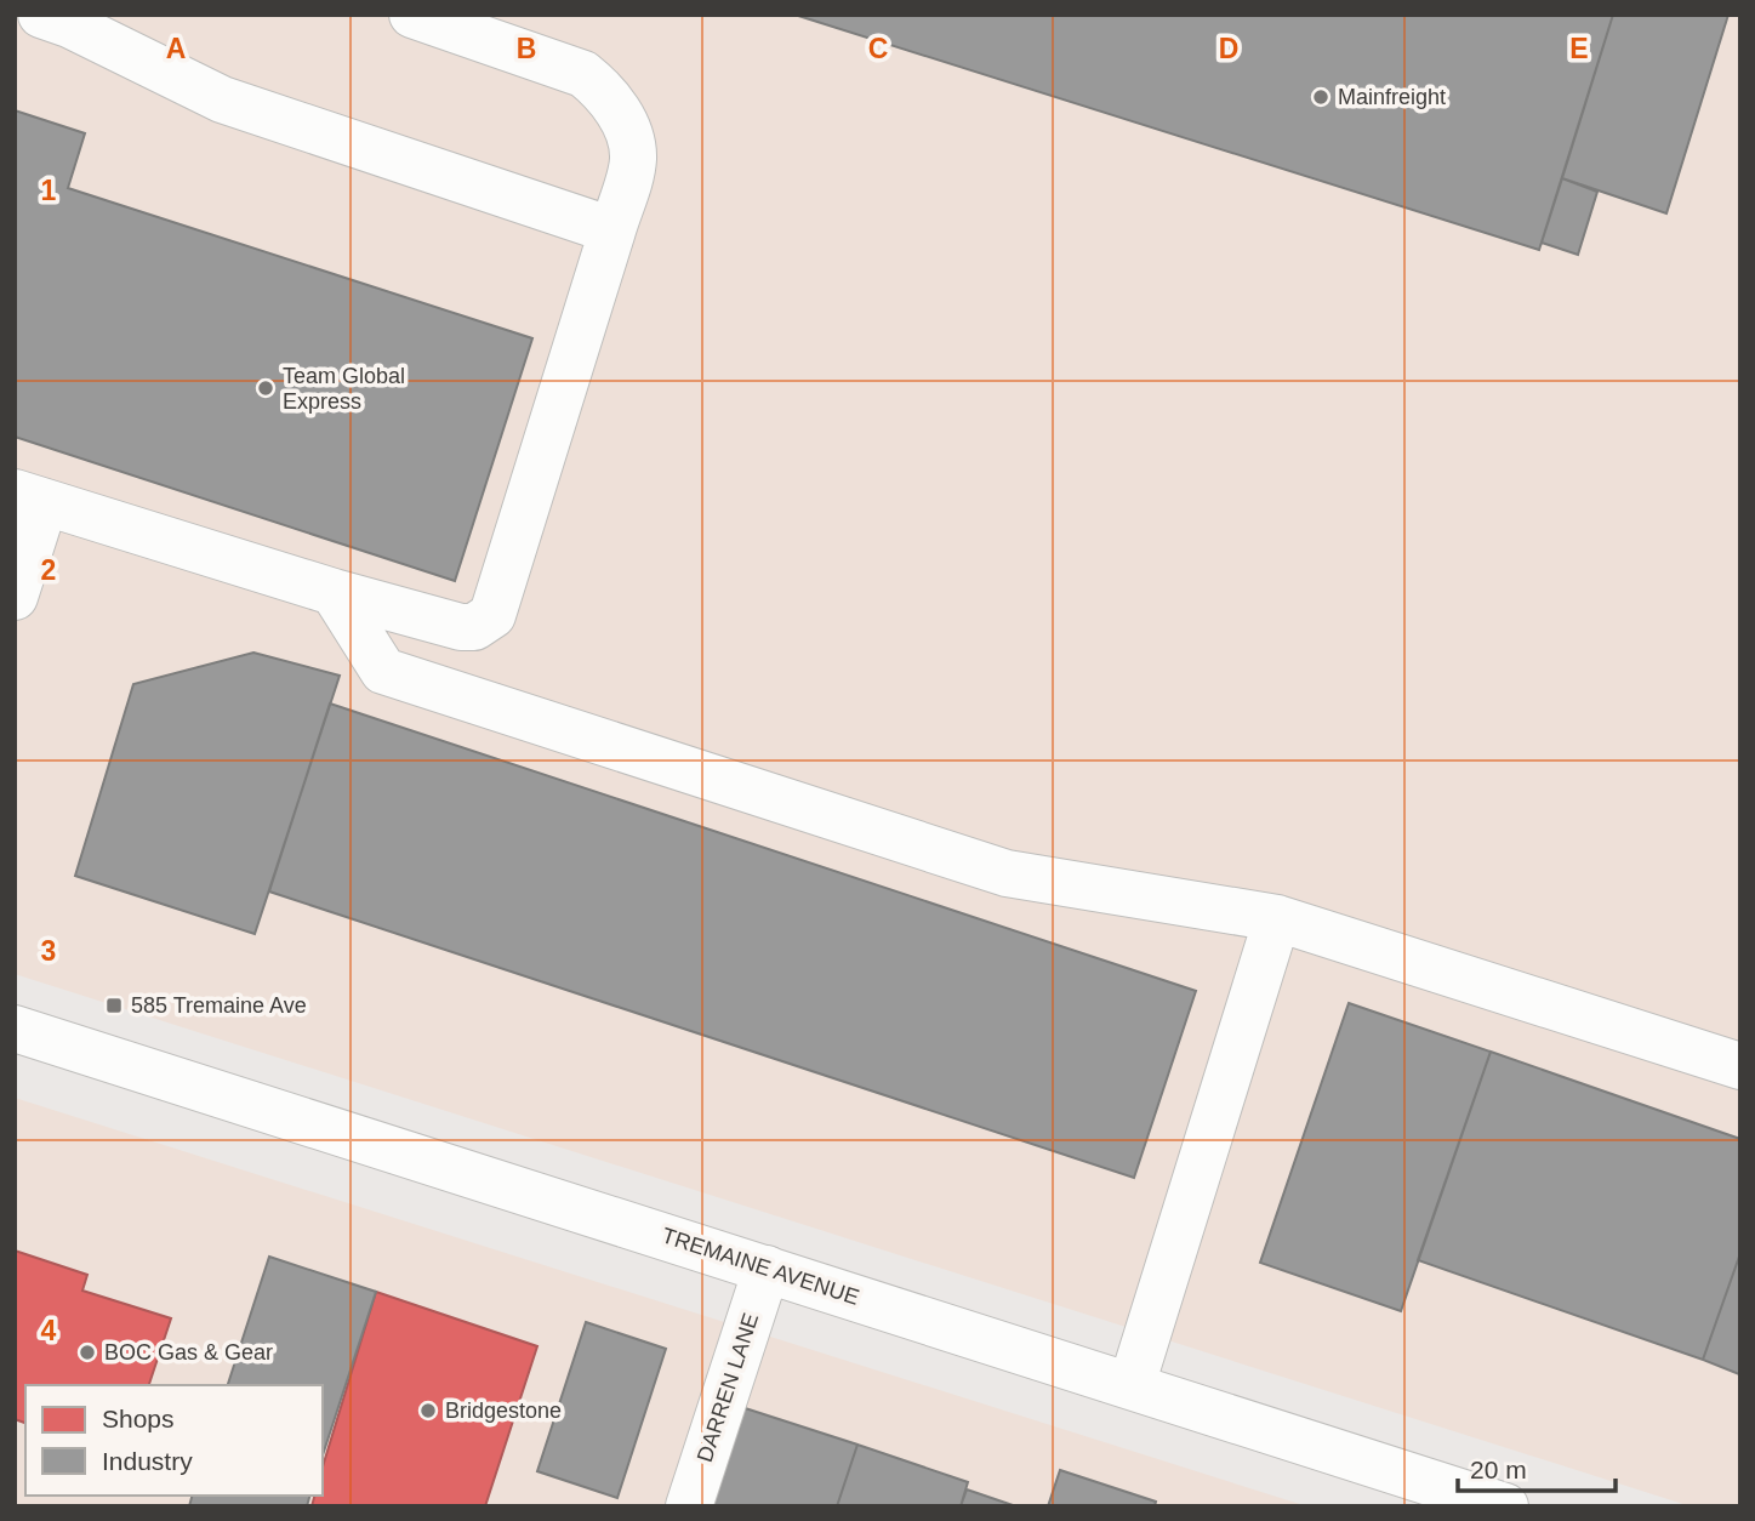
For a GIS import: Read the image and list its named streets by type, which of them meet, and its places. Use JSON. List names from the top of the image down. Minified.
{"streets":{"main road":["TREMAINE AVENUE","DARREN LANE"]},"crossings":[["TREMAINE AVENUE","DARREN LANE"]],"places":{"other":["Mainfreight","Team Global Express","BOC Gas & Gear","Bridgestone"],"transit":["585 Tremaine Ave"]},"legend":["Shops","Industry"],"scale_bar":"20 m","grid":{"columns":["A","B","C","D","E"],"rows":["1","2","3","4"]}}
